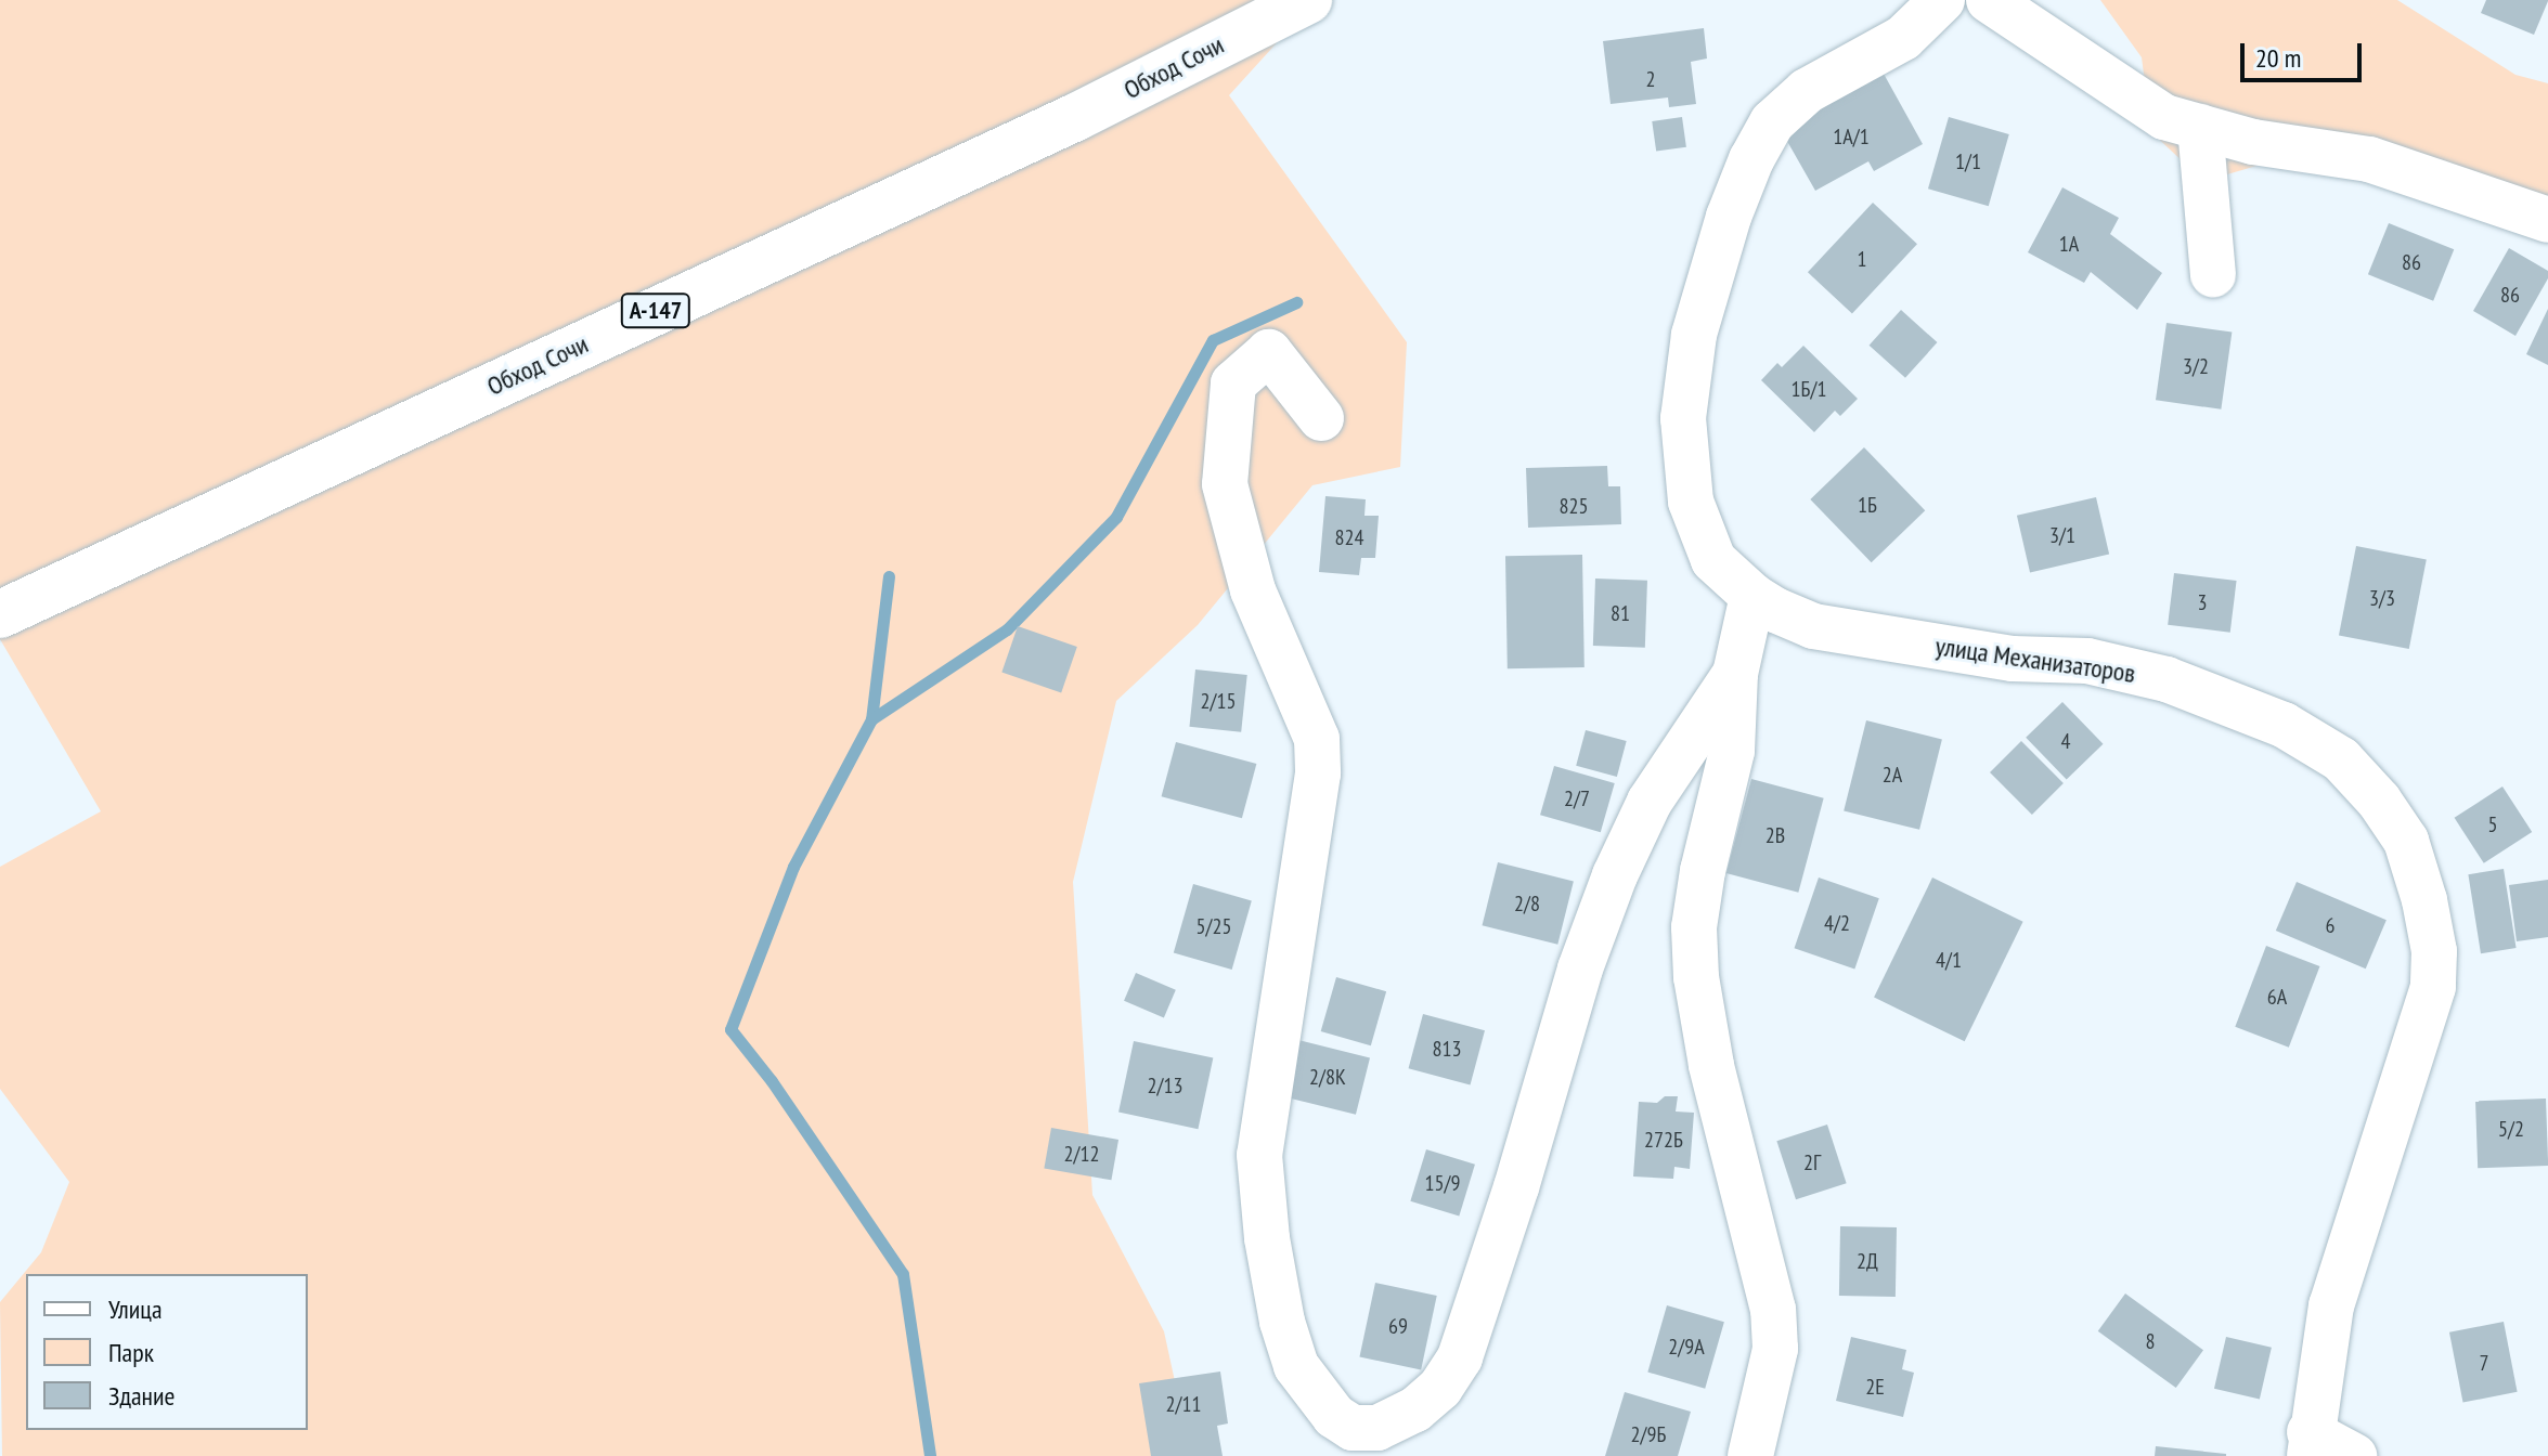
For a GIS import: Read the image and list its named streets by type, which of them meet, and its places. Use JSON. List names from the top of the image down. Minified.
{"streets":{"highway":["Обход Сочи","А-147"],"street":["улица Механизаторов"]},"house_numbers":["2","1А/1","1/1","1А","1","86","86","3/2","1Б/1","1Б","825","3/1","824","3/3","3","81","2/15","4","2А","2/7","5","2В","2/8","4/2","6","5/25","4/1","6А","813","2/8К","2/13","5/2","272Б","2/12","2Г","15/9","2Д","69","8","2/9А","7","2Е","2/11","2/9Б"],"legend":["Улица","Парк","Здание"],"scale_bar":"20 m"}
